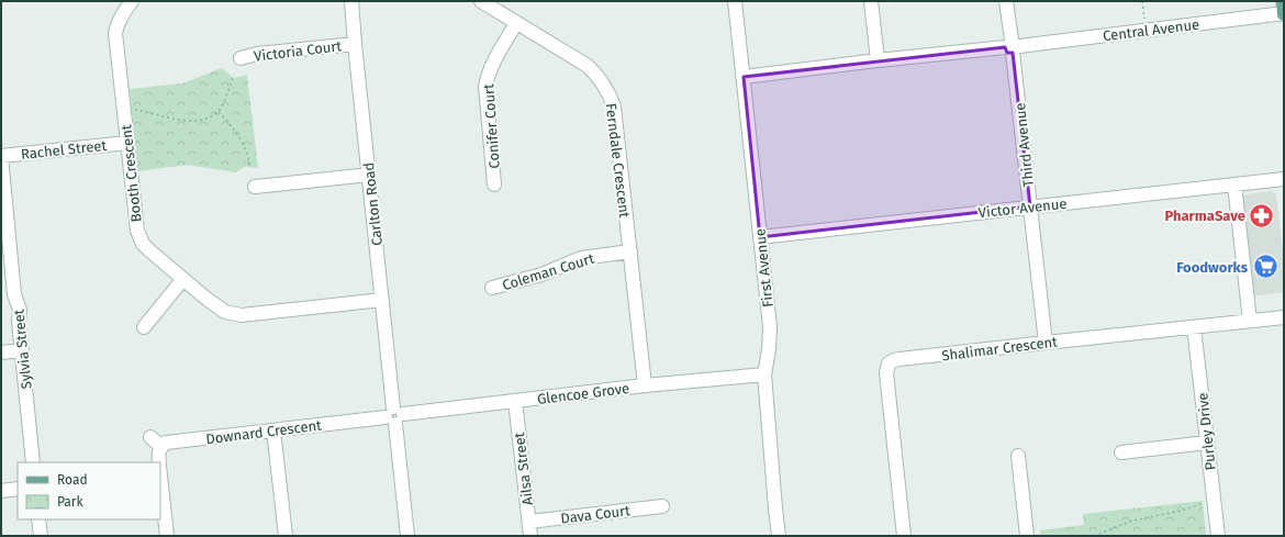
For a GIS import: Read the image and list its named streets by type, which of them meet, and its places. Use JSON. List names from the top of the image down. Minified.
{"streets":{"street":["Central Avenue","Victoria Court","Conifer Court","Third Avenue","Rachel Street","Ferndale Crescent","Booth Crescent","Carlton Road","Victor Avenue","First Avenue","Coleman Court","Shalimar Crescent","Sylvia Street","Glencoe Grove","Downard Crescent","Purley Drive","Ailsa Street","Dava Court"]},"crossings":[["Central Avenue","Third Avenue"],["Central Avenue","First Avenue"],["Victoria Court","Carlton Road"],["Conifer Court","Ferndale Crescent"],["Third Avenue","Victor Avenue"],["Third Avenue","Shalimar Crescent"],["Rachel Street","Booth Crescent"],["Rachel Street","Sylvia Street"],["Ferndale Crescent","Coleman Court"],["Ferndale Crescent","Glencoe Grove"],["Booth Crescent","Carlton Road"],["Carlton Road","Glencoe Grove"],["Carlton Road","Downard Crescent"],["Victor Avenue","First Avenue"],["First Avenue","Glencoe Grove"],["Shalimar Crescent","Purley Drive"],["Glencoe Grove","Downard Crescent"],["Glencoe Grove","Ailsa Street"],["Ailsa Street","Dava Court"]],"places":{"pharmacy":["PharmaSave"],"supermarket":["Foodworks"]},"legend":["Road","Park"]}
